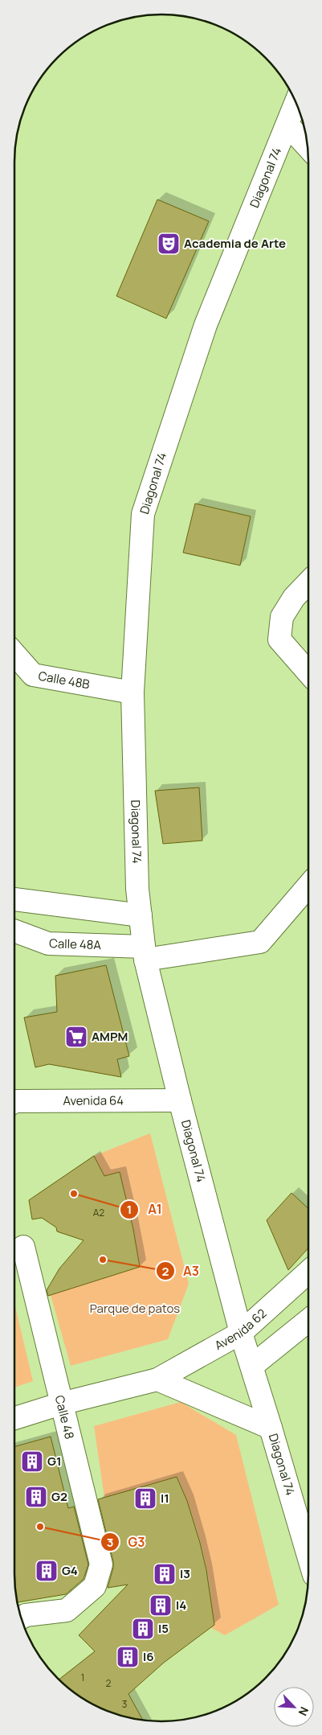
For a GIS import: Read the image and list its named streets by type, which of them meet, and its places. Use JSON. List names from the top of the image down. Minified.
{"streets":{"street":["Diagonal 74","Calle 48B","Calle 48A","Avenida 64","Avenida 62","Calle 48"]},"crossings":[["Diagonal 74","Calle 48B"],["Diagonal 74","Calle 48A"],["Diagonal 74","Avenida 64"],["Diagonal 74","Avenida 62"],["Avenida 62","Calle 48"]],"parks":["Parque de patos"],"places":{"theatre":["Academia de Arte"],"supermarket":["AMPM"],"other":["A1","A3","G3"],"building":["G1","G2","I1","G4","I3","I4","I5","I6"]},"house_numbers":["A2","1","2","3"],"north":"bottom right"}
